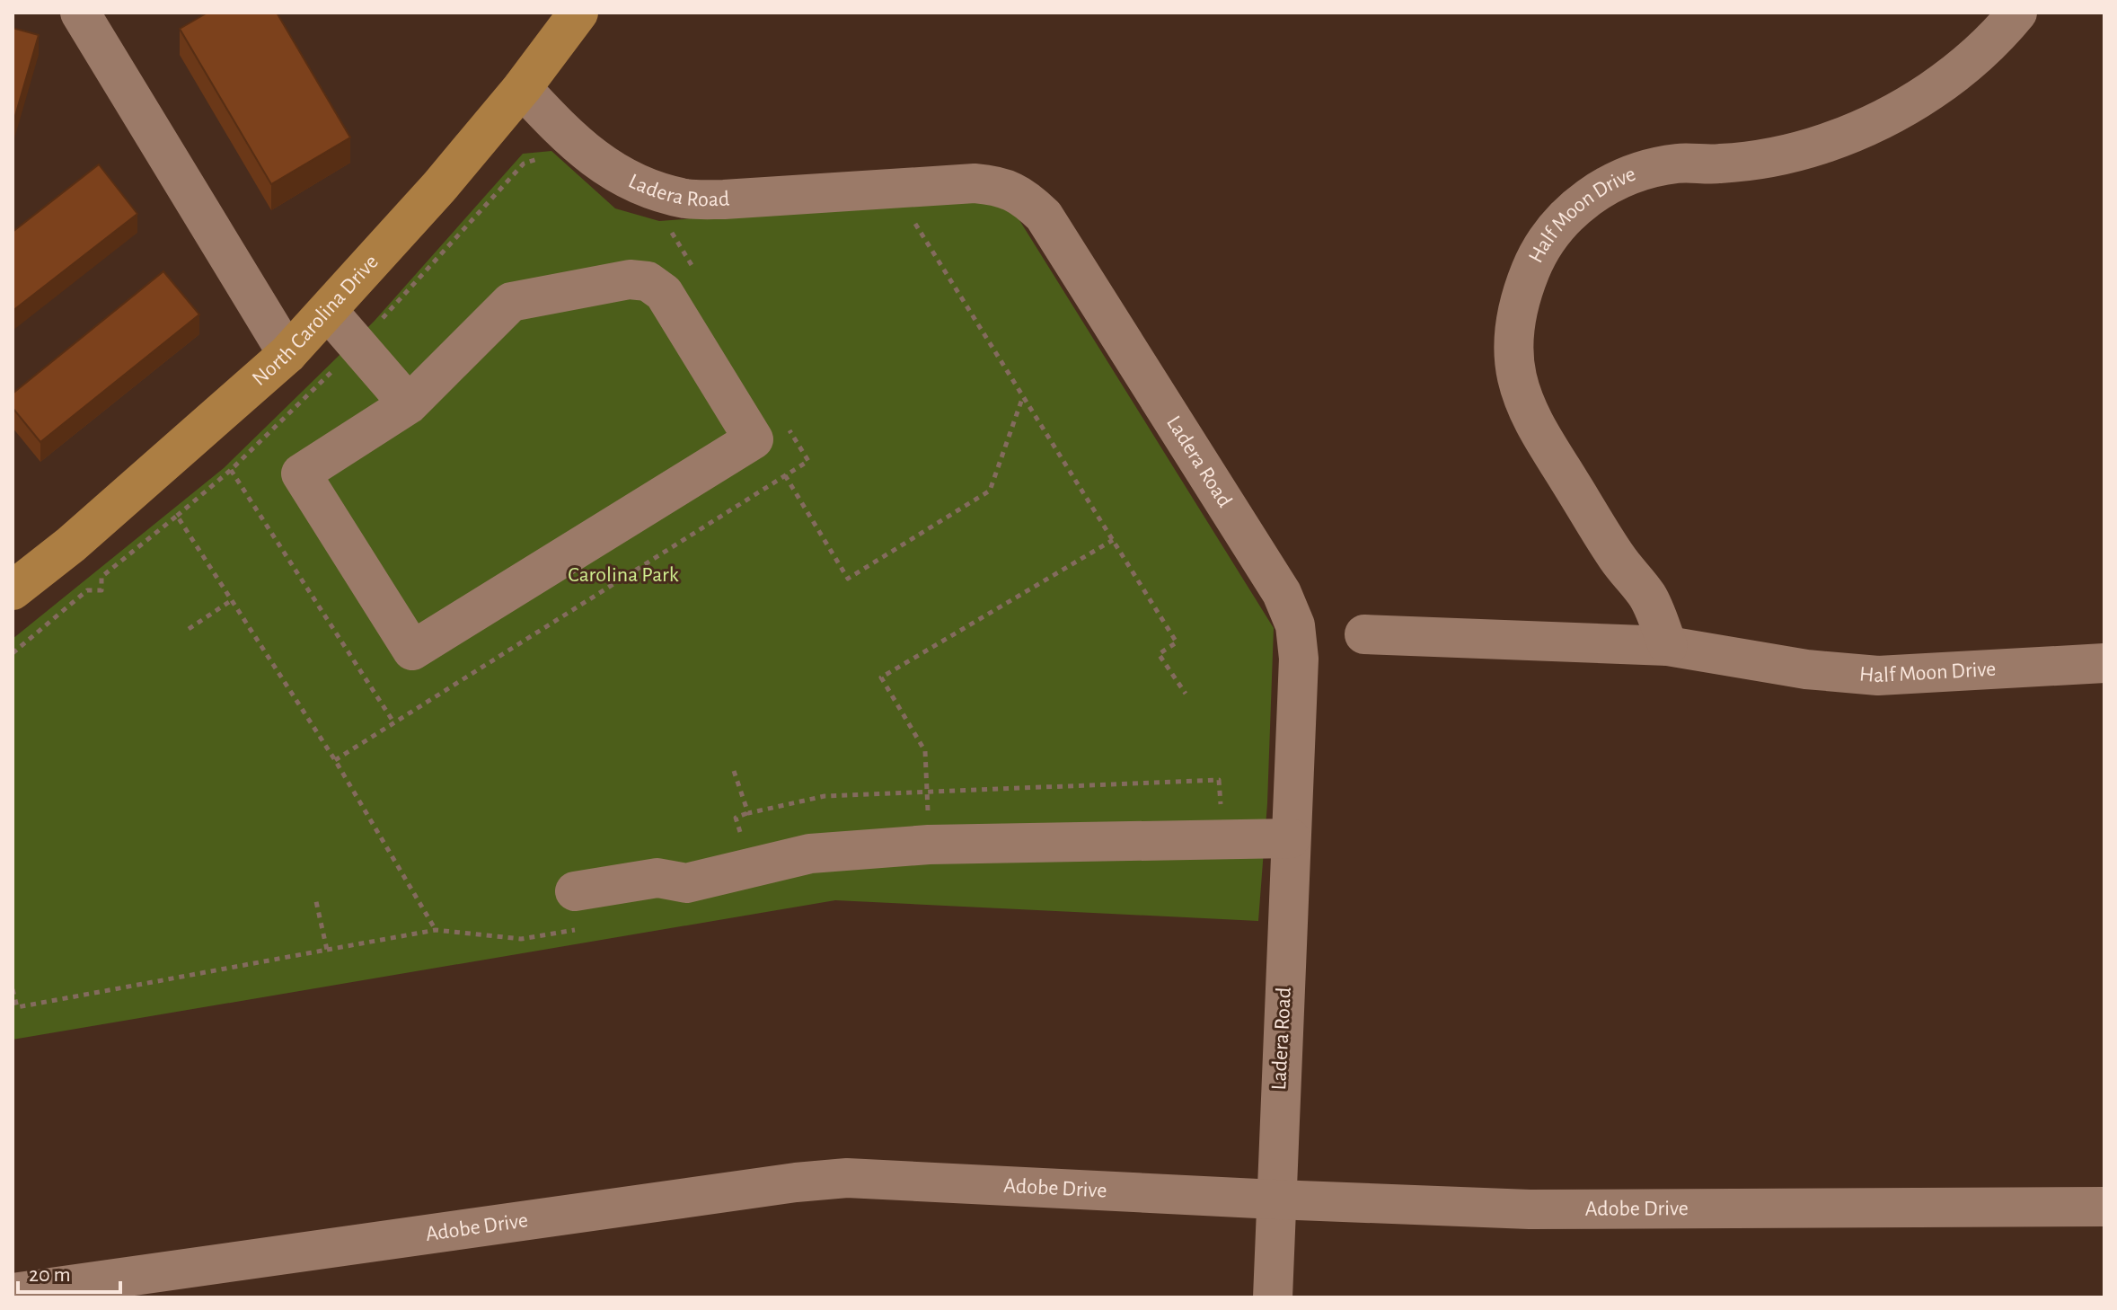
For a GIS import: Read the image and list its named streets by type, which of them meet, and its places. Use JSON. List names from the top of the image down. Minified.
{"streets":{"main road":["North Carolina Drive"],"street":["Ladera Road","Half Moon Drive","Adobe Drive"]},"crossings":[["Ladera Road","North Carolina Drive"],["Ladera Road","Adobe Drive"]],"parks":["Carolina Park"],"scale_bar":"20 m"}
